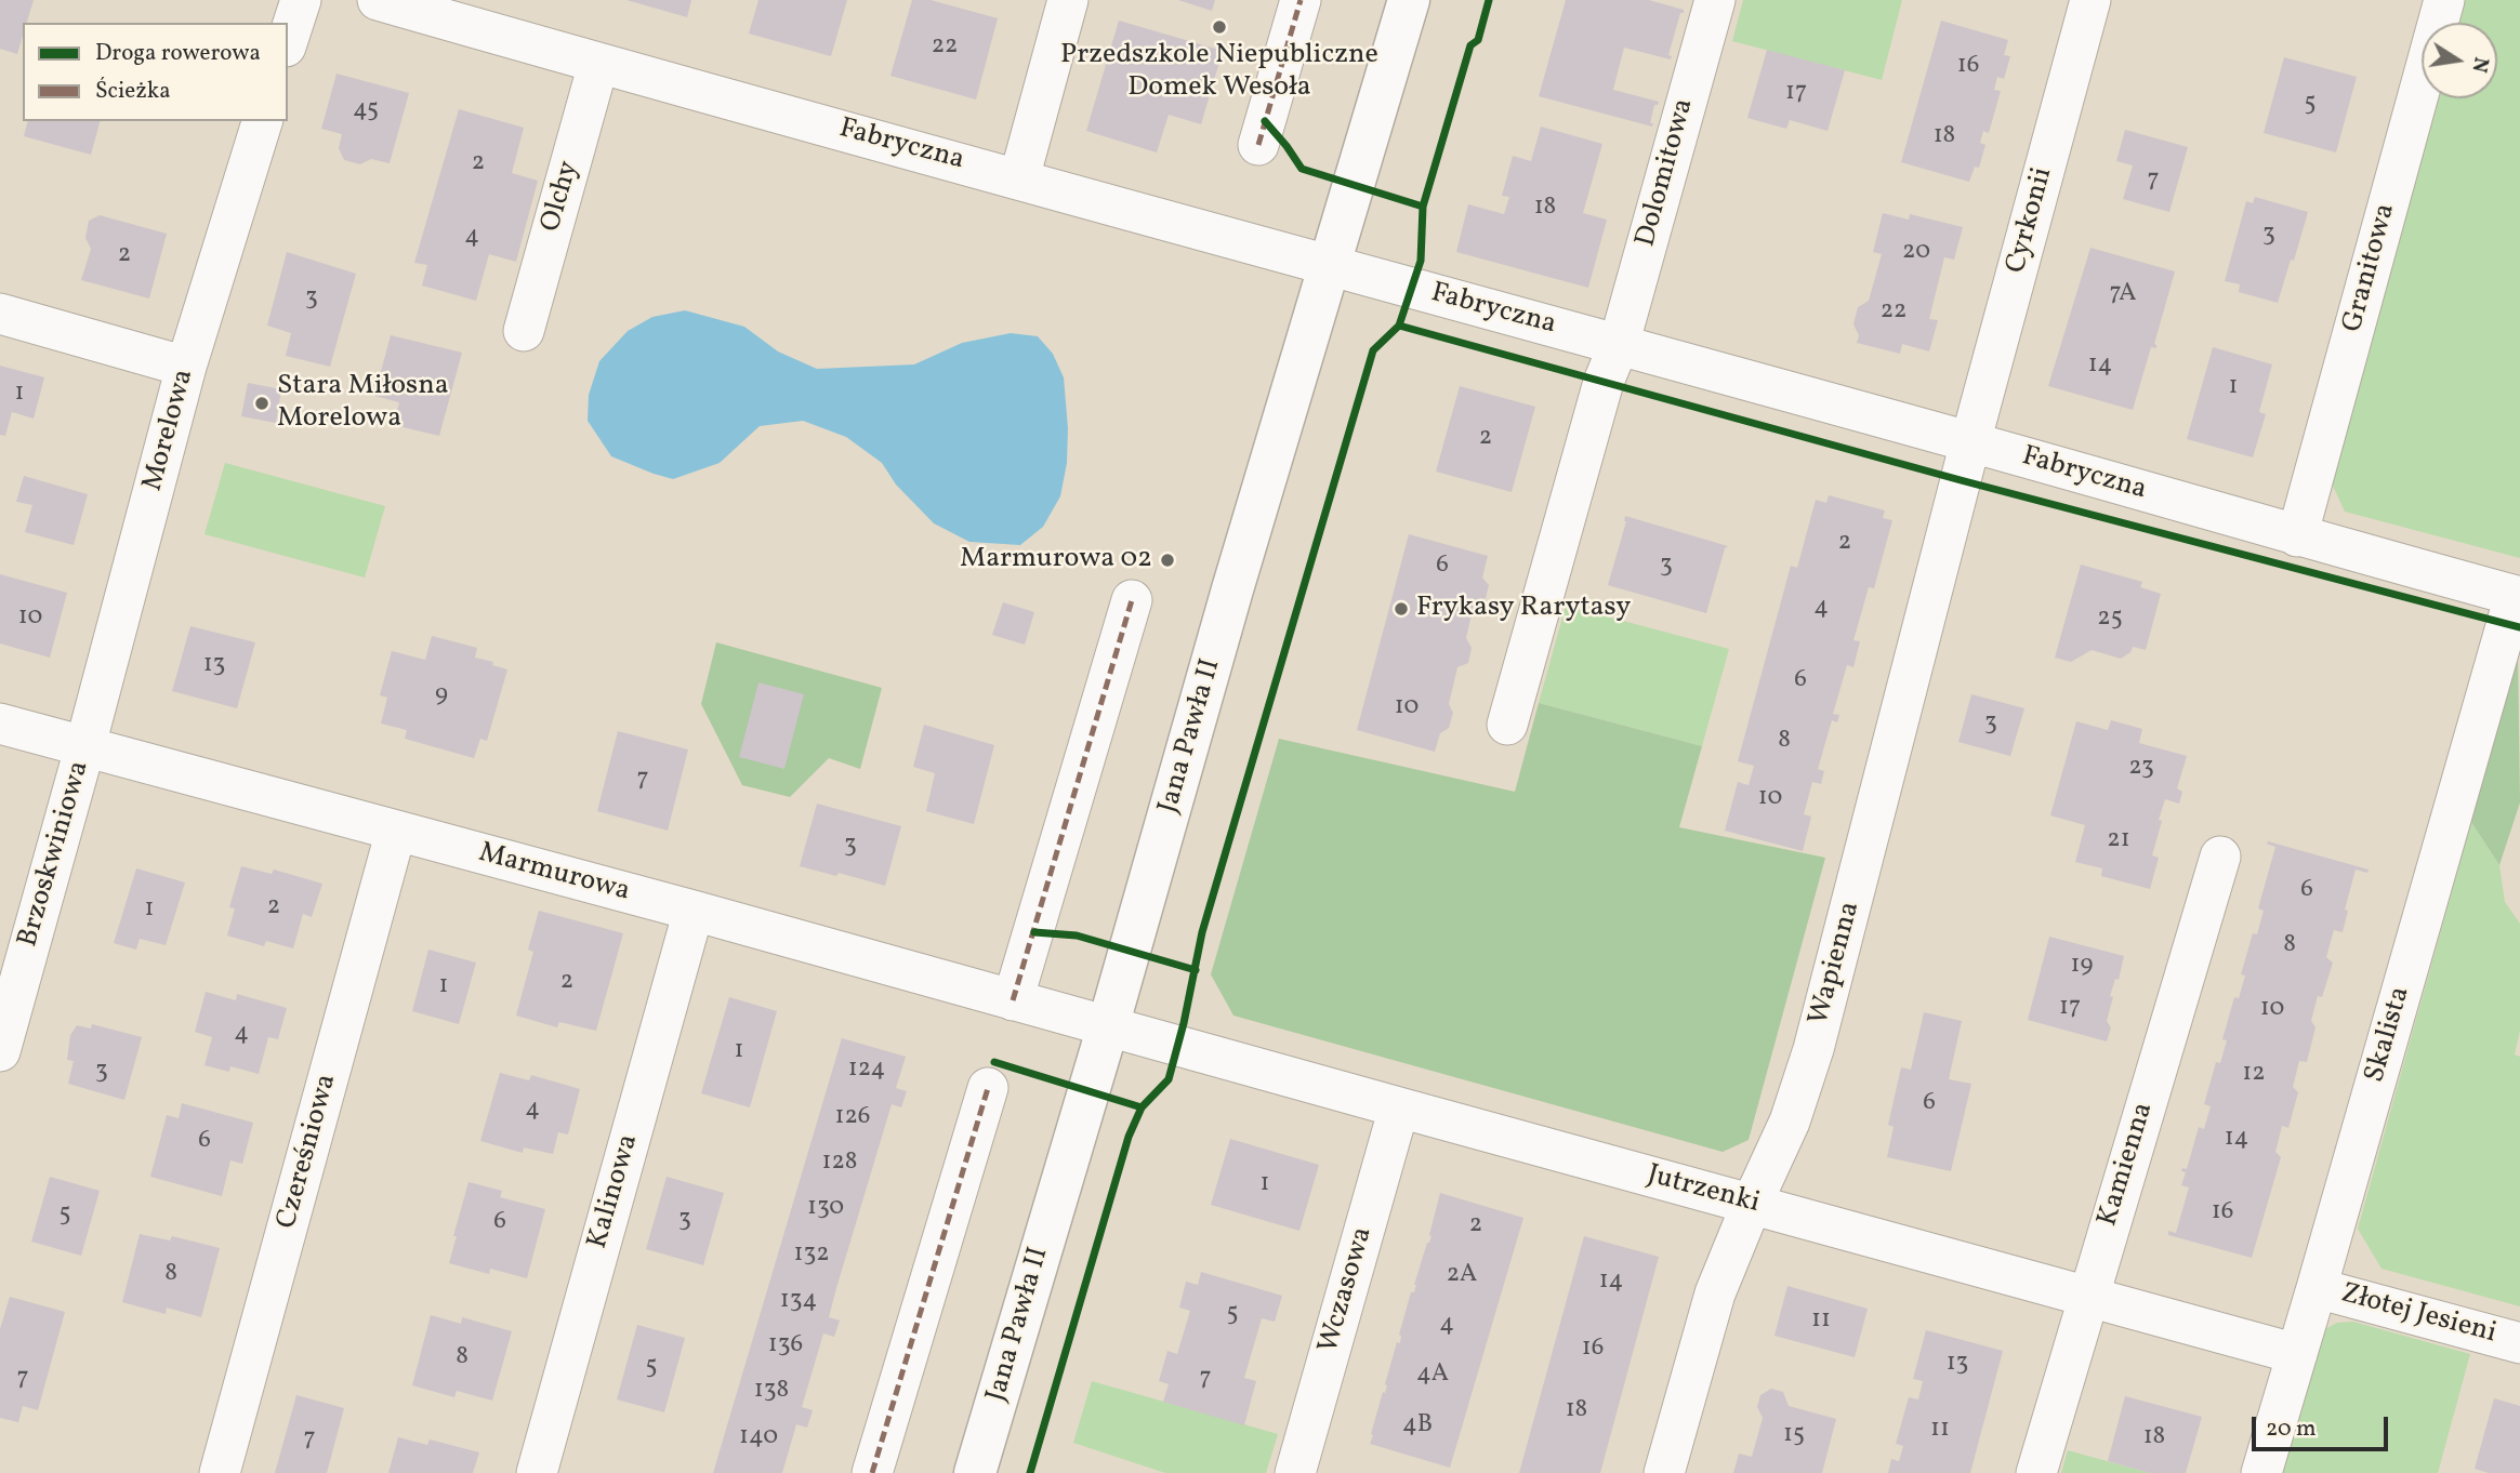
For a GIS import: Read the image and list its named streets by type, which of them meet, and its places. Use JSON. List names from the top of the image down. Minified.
{"streets":{"street":["Fabryczna","Dolomitowa","Olchy","Cyrkonii","Granitowa","Morelowa","Jana Pawła II","Brzoskwiniowa","Marmurowa","Wapienna","Skalista","Czereśniowa","Kamienna","Jutrzenki","Kalinowa","Wczasowa","Złotej Jesieni"]},"crossings":[["Fabryczna","Dolomitowa"],["Fabryczna","Olchy"],["Fabryczna","Cyrkonii"],["Fabryczna","Granitowa"],["Fabryczna","Jana Pawła II"],["Fabryczna","Wapienna"],["Fabryczna","Skalista"],["Cyrkonii","Wapienna"],["Morelowa","Brzoskwiniowa"],["Morelowa","Marmurowa"],["Jana Pawła II","Marmurowa"],["Jana Pawła II","Jutrzenki"],["Brzoskwiniowa","Marmurowa"],["Marmurowa","Czereśniowa"],["Marmurowa","Jutrzenki"],["Marmurowa","Kalinowa"],["Wapienna","Jutrzenki"],["Skalista","Jutrzenki"],["Skalista","Złotej Jesieni"],["Kamienna","Jutrzenki"],["Jutrzenki","Wczasowa"]],"places":["Przedszkole Niepubliczne Domek Wesoła","Stara Miłosna Morelowa","Marmurowa 02","Frykasy Rarytasy"],"house_numbers":["22","16","17","5","45","18","2","7","18","3","4","20","2","7A","3","22","14","1","1","2","2","6","3","4","10","25","13","6","9","10","3","8","23","7","10","21","3","6","2","1","8","19","2","1","17","10","4","1","124","3","12","6","4","126","14","6","128","1","130","16","5","3","6","2","132","8","2A","14","134","5","11","4","136","16","8","13","5","4A","7","7","138","18","4B","11","15","140","18","7"],"legend":["Droga rowerowa","Ścieżka"],"scale_bar":"20 m","north":"right"}
